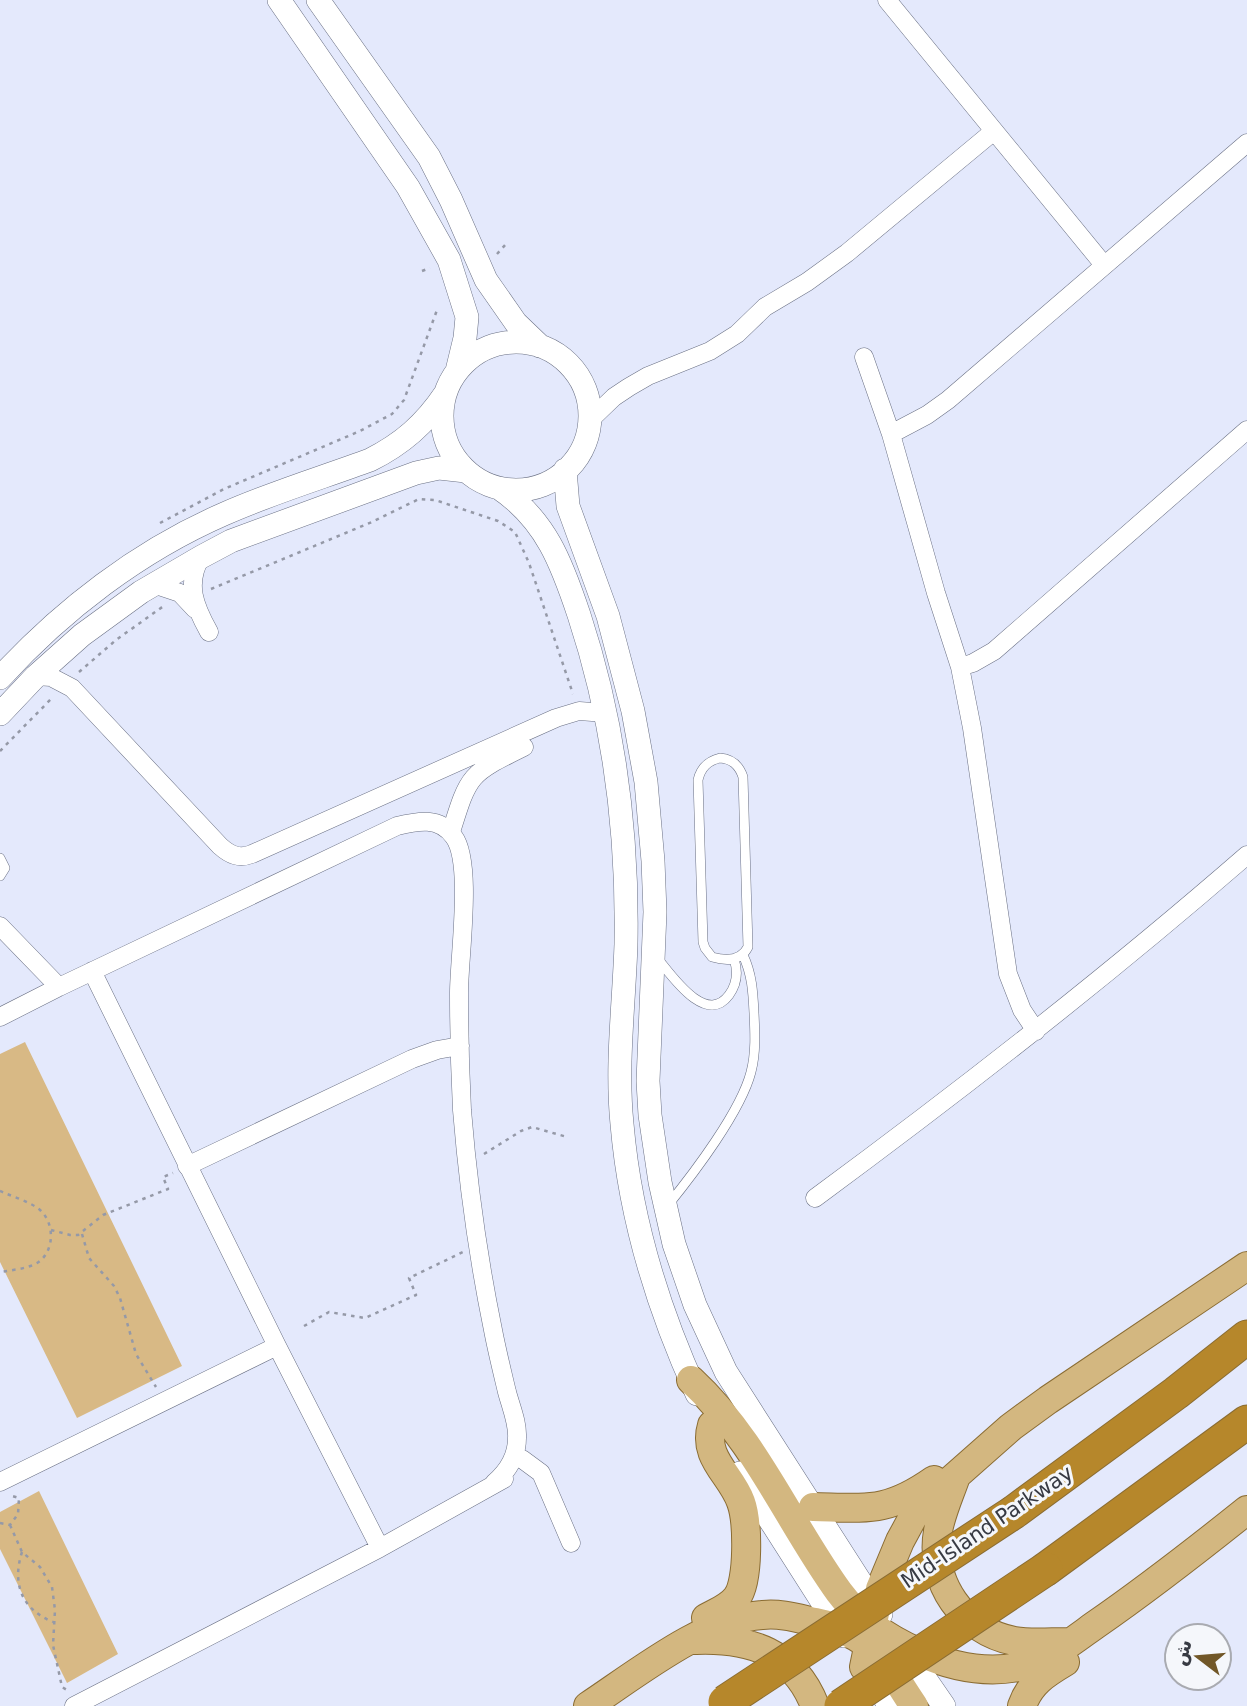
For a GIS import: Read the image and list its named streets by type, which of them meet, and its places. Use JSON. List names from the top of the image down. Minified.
{"streets":{"highway":["Mid-Island Parkway"]},"north":"left"}
